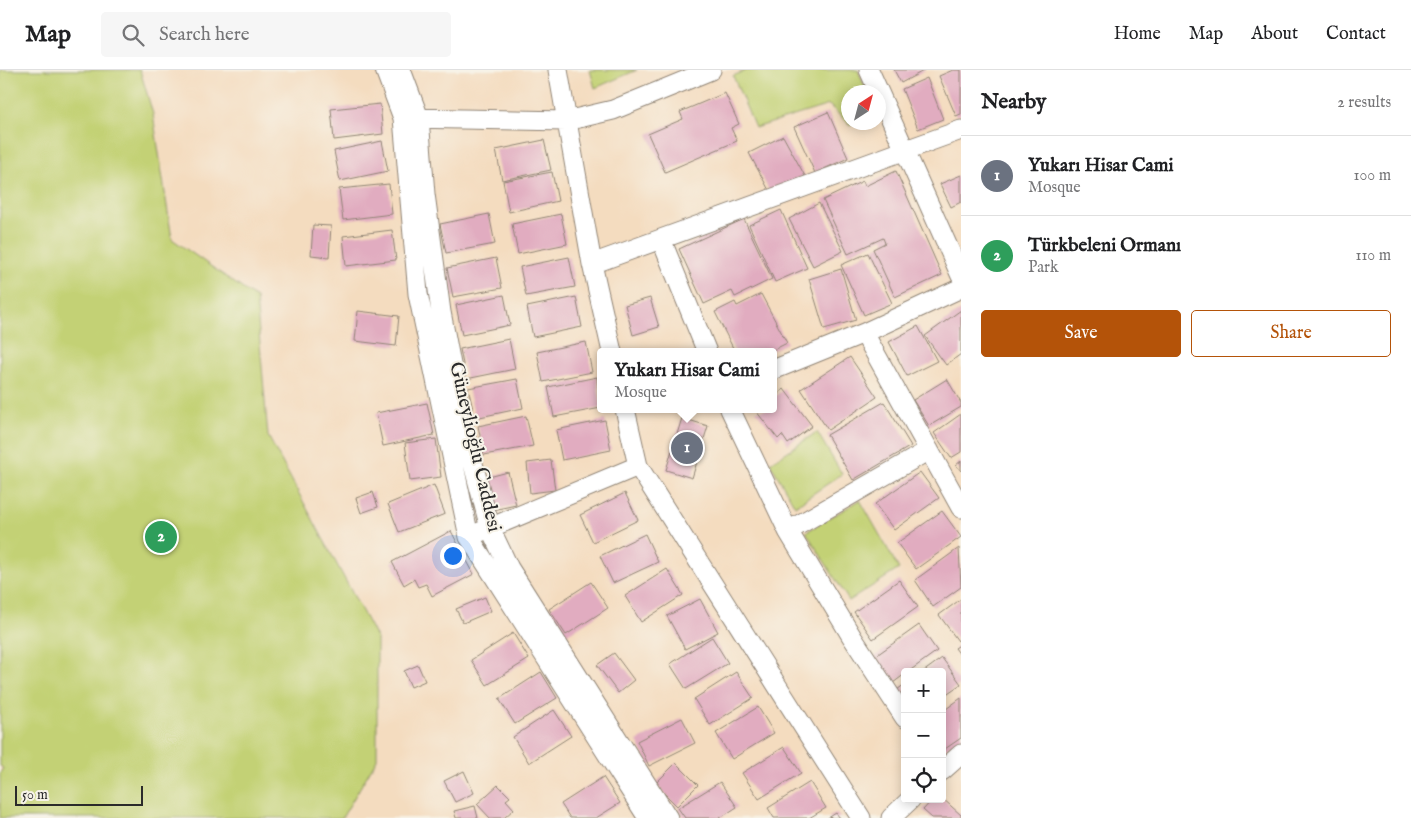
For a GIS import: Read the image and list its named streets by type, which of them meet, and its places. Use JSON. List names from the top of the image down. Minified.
{"streets":{"street":["Güneylioğlu Caddesi"]},"scale_bar":"50 m","north":"top right","page":{"header":"Map","search":"Search here","nav":["Home","Map","About","Contact"],"heading":["Nearby","2 results"],"list":[{"mark":"1","name":"Yukarı Hisar Cami","note":"Mosque","value":"100 m"},{"mark":"2","name":"Türkbeleni Ormanı","note":"Park","value":"110 m"}],"buttons":["Save","Share"],"popup":["Yukarı Hisar Cami","Mosque"],"pins":["1","2"],"map_buttons":["+","−"],"scale":"50 m"}}
